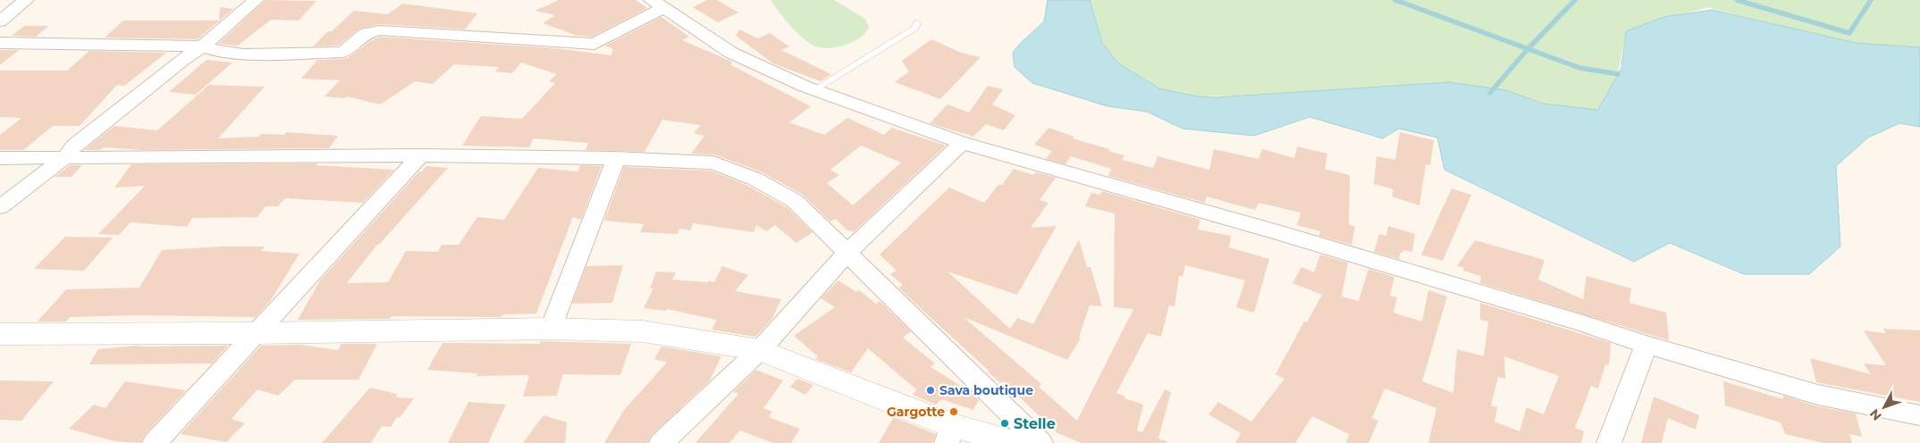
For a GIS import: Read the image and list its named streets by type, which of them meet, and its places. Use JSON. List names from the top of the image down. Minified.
{"places":["Sava boutique","Gargotte","Stelle"],"north":"bottom left"}
